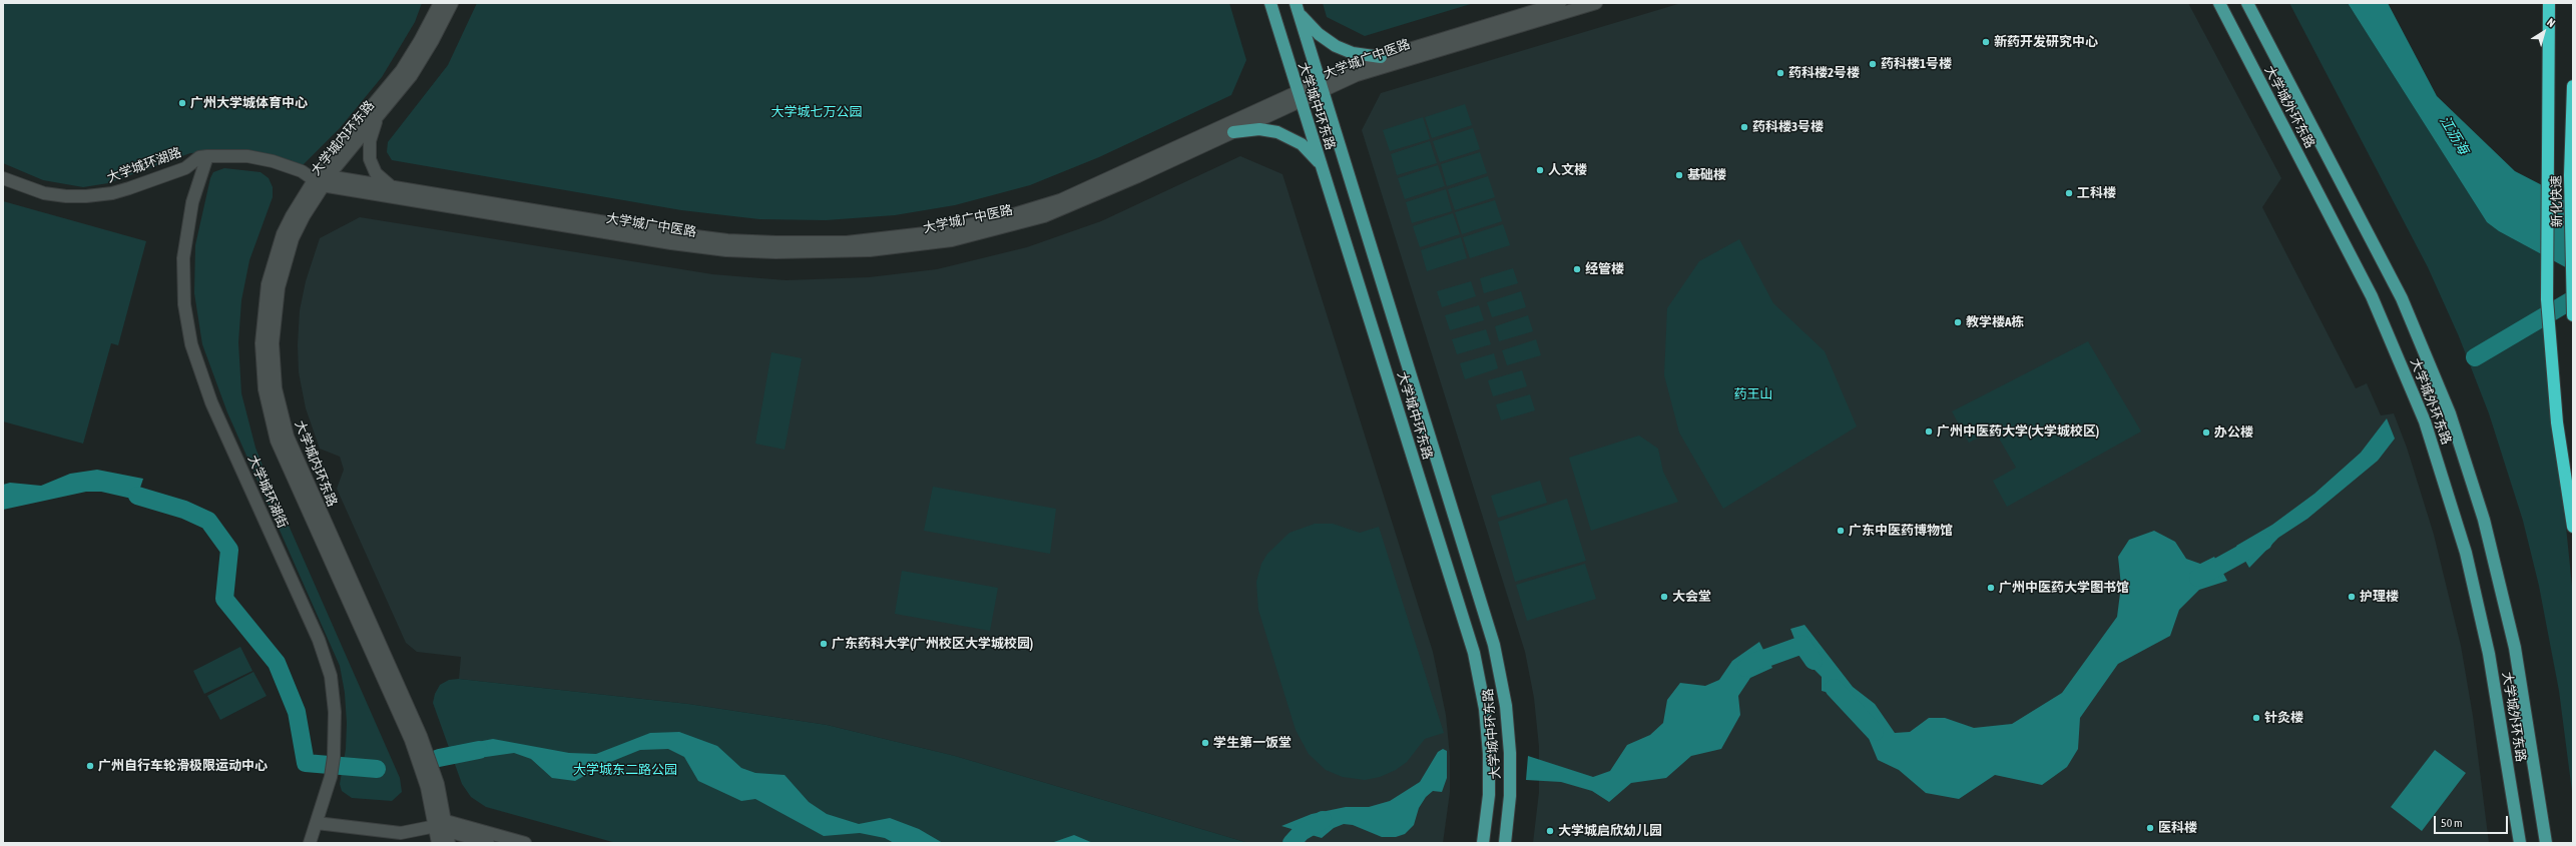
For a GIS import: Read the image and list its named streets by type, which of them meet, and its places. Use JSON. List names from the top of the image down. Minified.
{"streets":{"highway":["新化快速"],"main road":["大学城广中医路","大学城中环东路","大学城外环东路","大学城内环东路","大学城环湖路","大学城环湖街"]},"crossings":[["大学城广中医路","大学城中环东路"],["大学城广中医路","大学城内环东路"],["大学城广中医路","大学城环湖路"],["大学城广中医路","大学城环湖街"],["大学城环湖路","大学城环湖街"]],"water":["江沥海"],"parks":["大学城七万公园","药王山","大学城东二路公园"],"places":["新药开发研究中心","药科楼1号楼","药科楼2号楼","广州大学城体育中心","药科楼3号楼","人文楼","基础楼","工科楼","经管楼","教学楼A栋","广州中医药大学(大学城校区)","办公楼","广东中医药博物馆","广州中医药大学图书馆","大会堂","护理楼","广东药科大学(广州校区大学城校园)","针灸楼","学生第一饭堂","广州自行车轮滑极限运动中心","医科楼","大学城启欣幼儿园"],"scale_bar":"50 m","north":"top right"}
